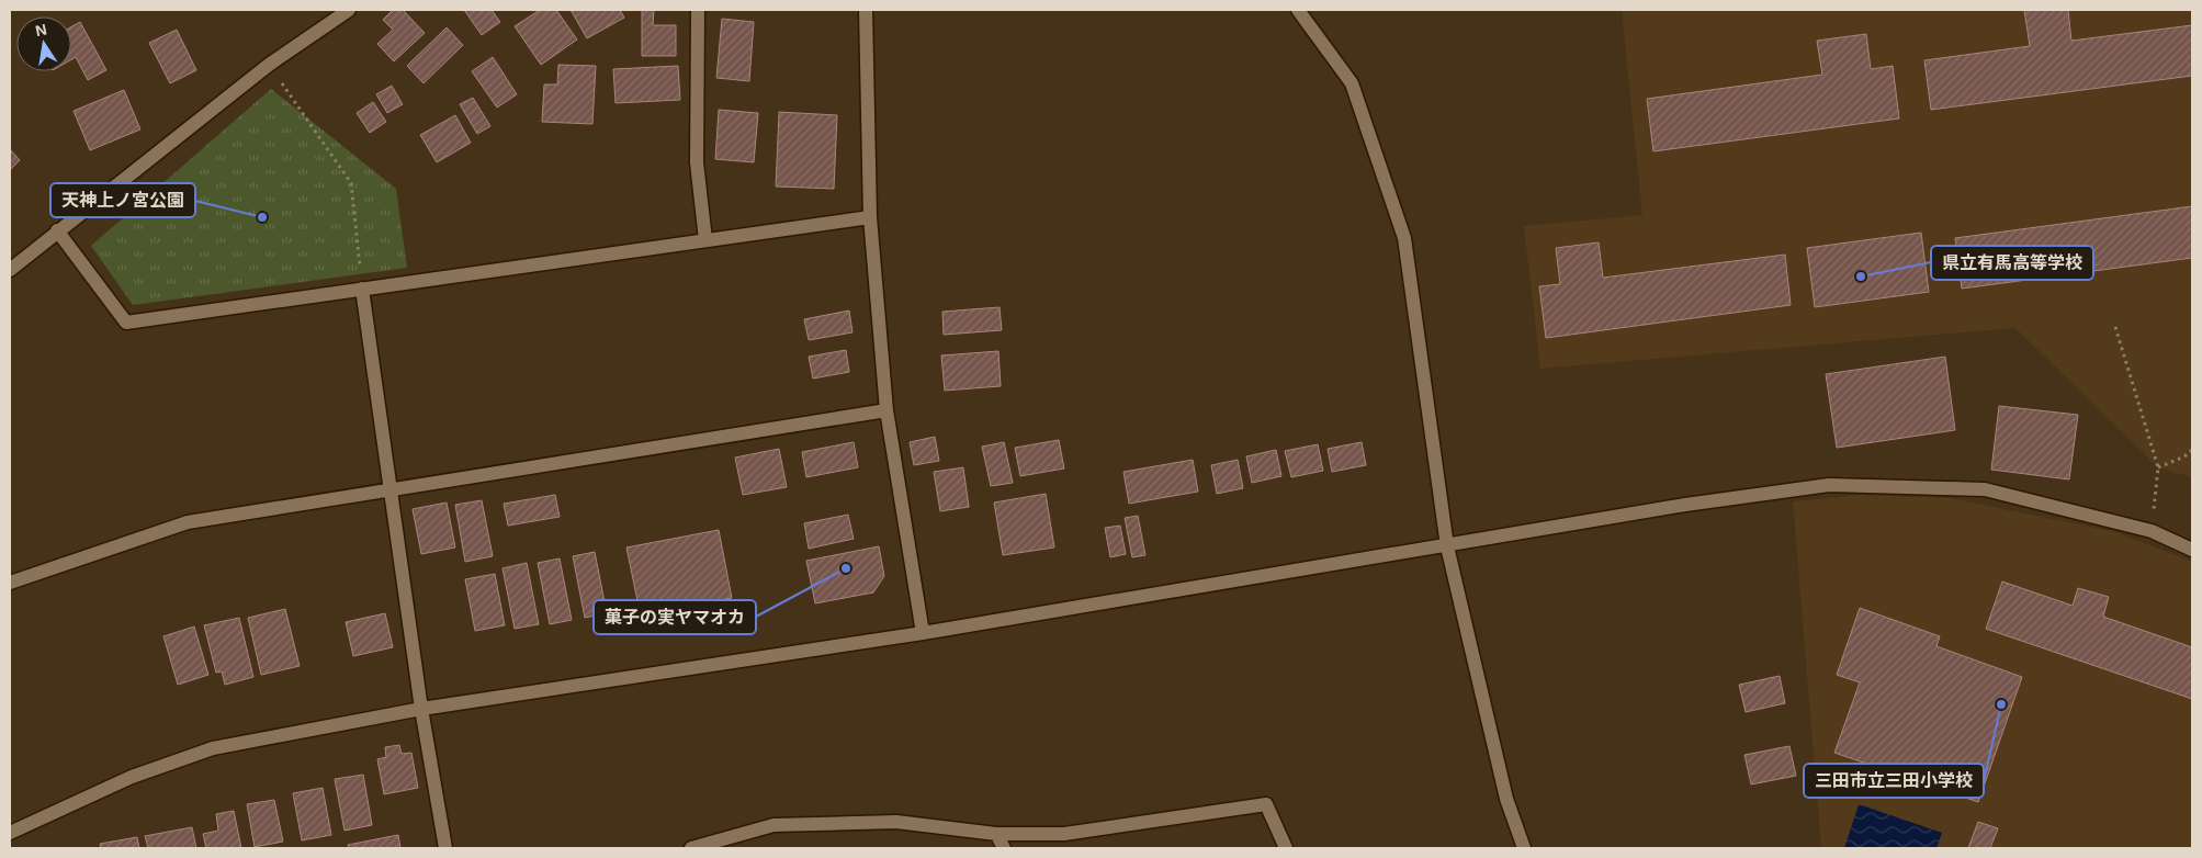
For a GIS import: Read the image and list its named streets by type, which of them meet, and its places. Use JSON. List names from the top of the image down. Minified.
{"places":["天神上ノ宮公園","県立有馬高等学校","菓子の実ヤマオカ","三田市立三田小学校"],"north":"top"}
